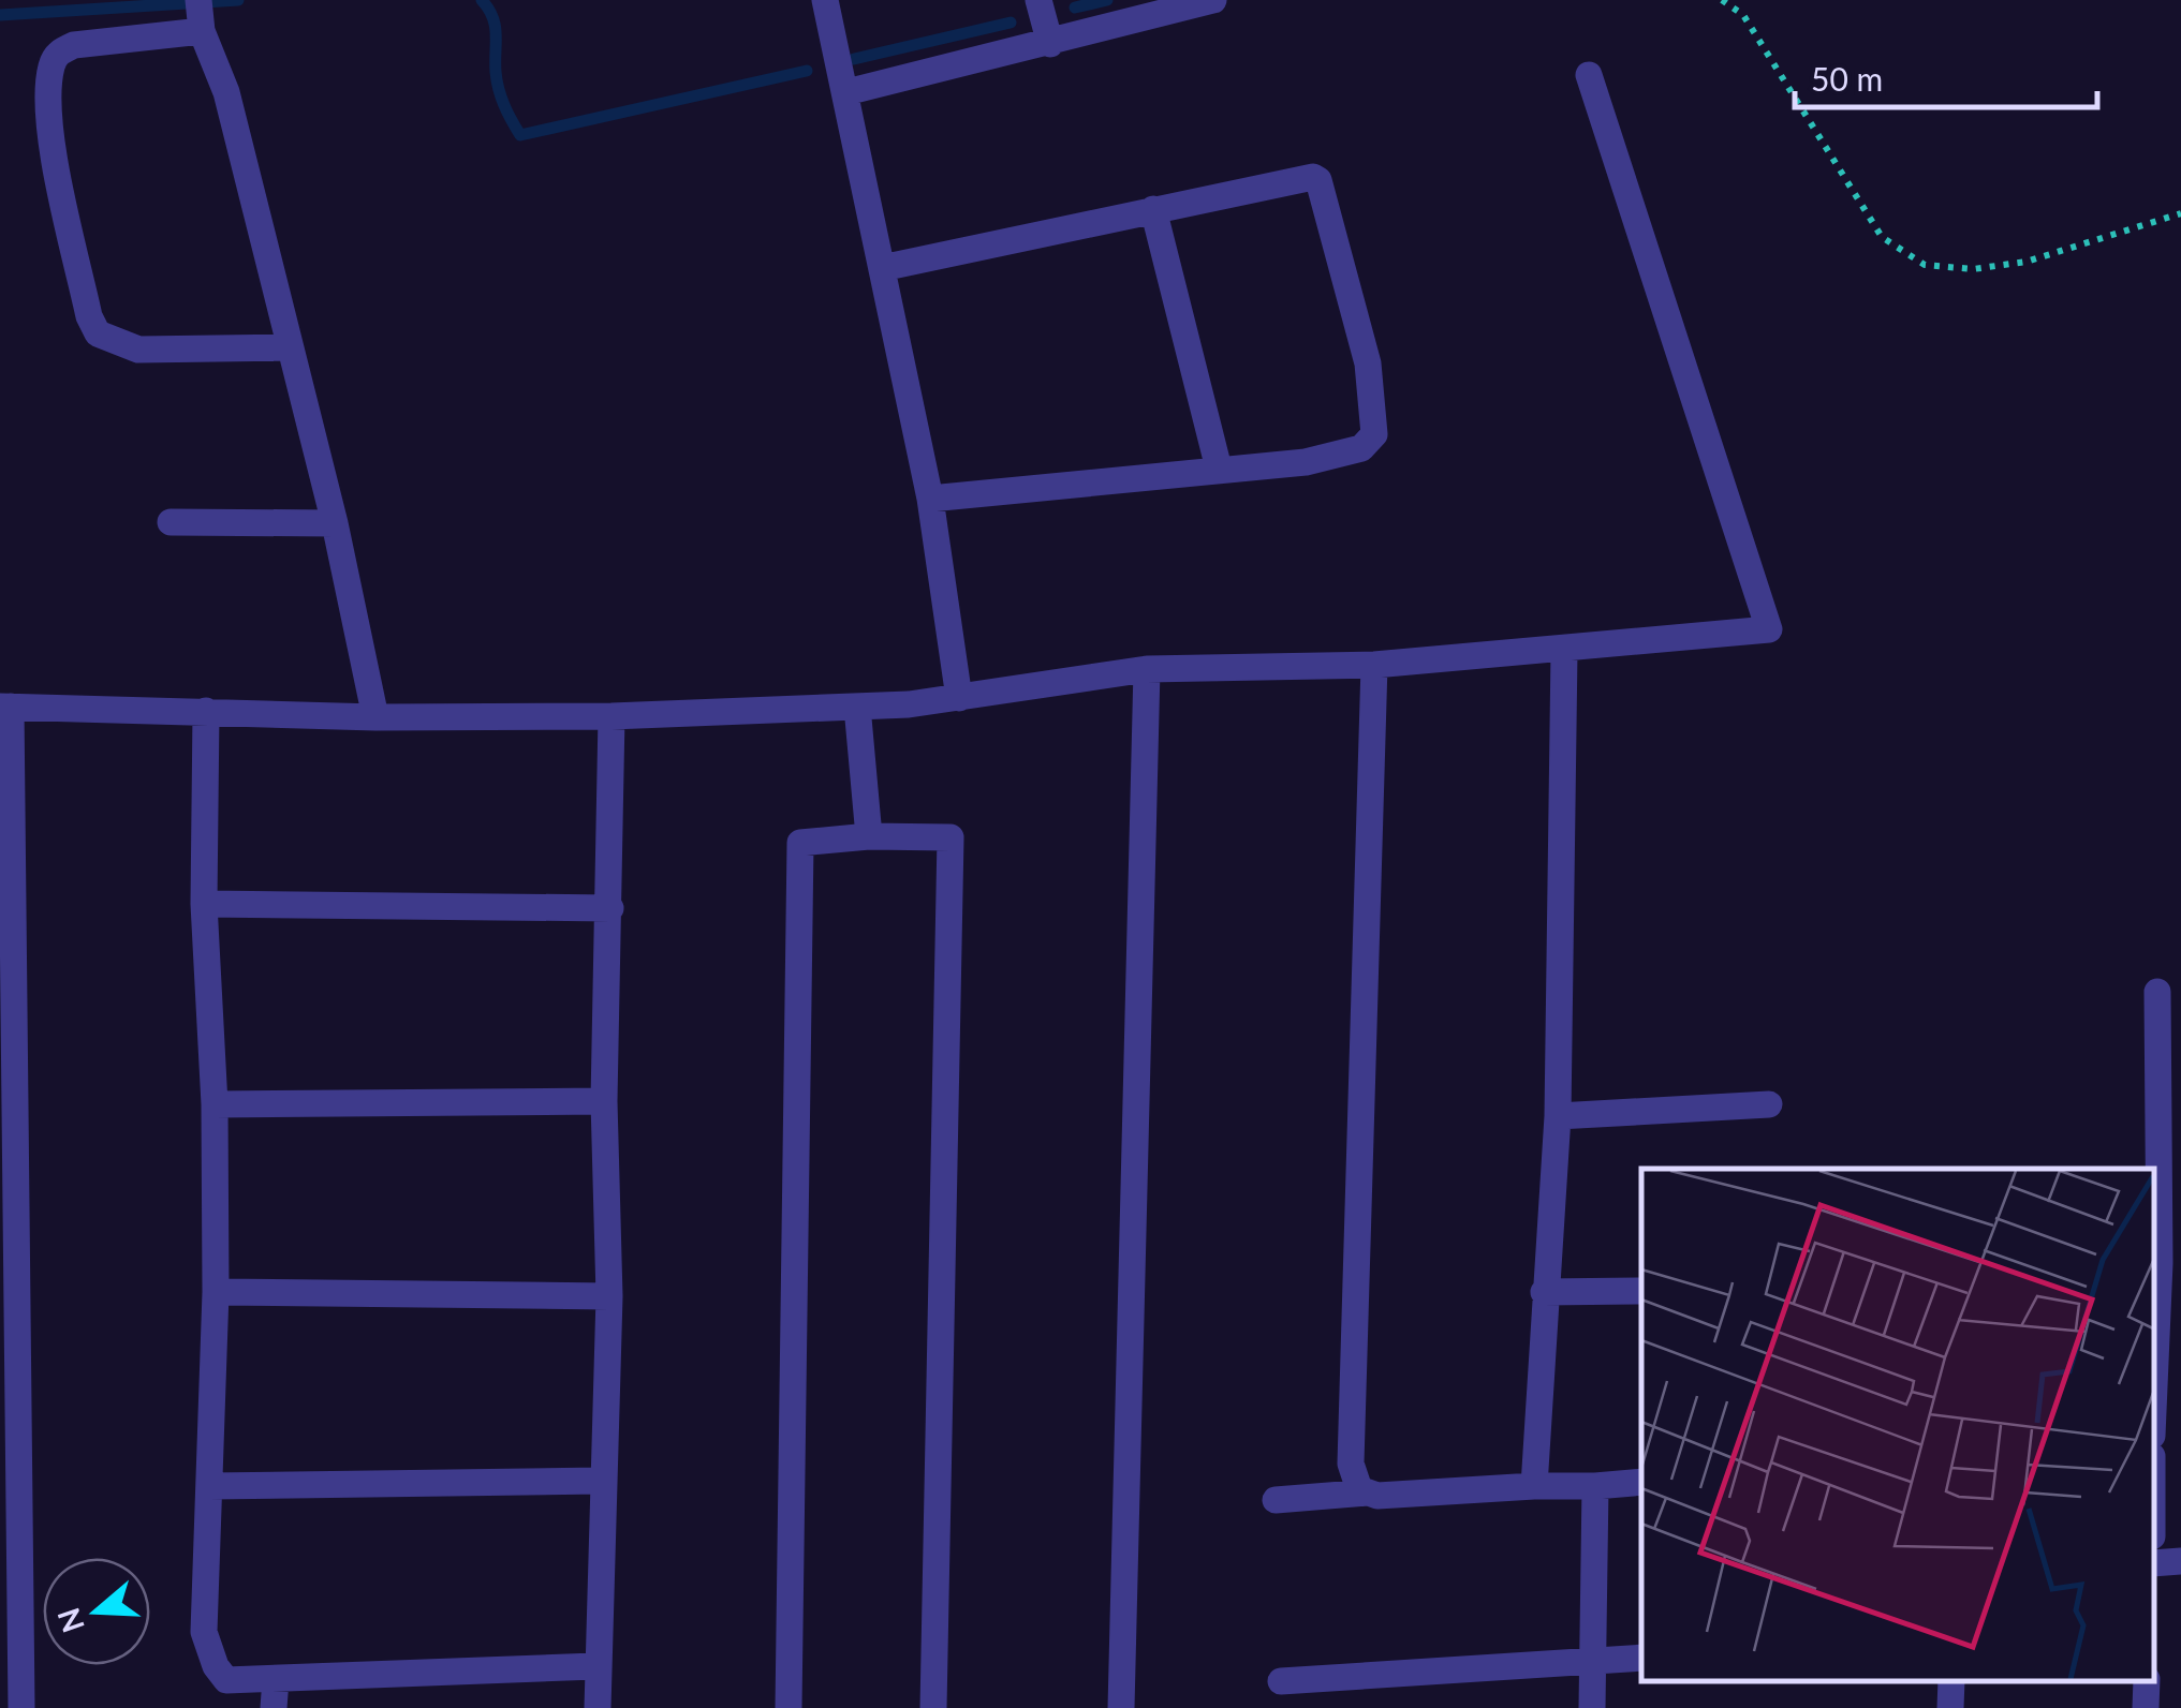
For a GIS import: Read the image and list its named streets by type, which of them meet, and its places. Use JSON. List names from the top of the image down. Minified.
{"scale_bar":"50 m","north":"left"}
